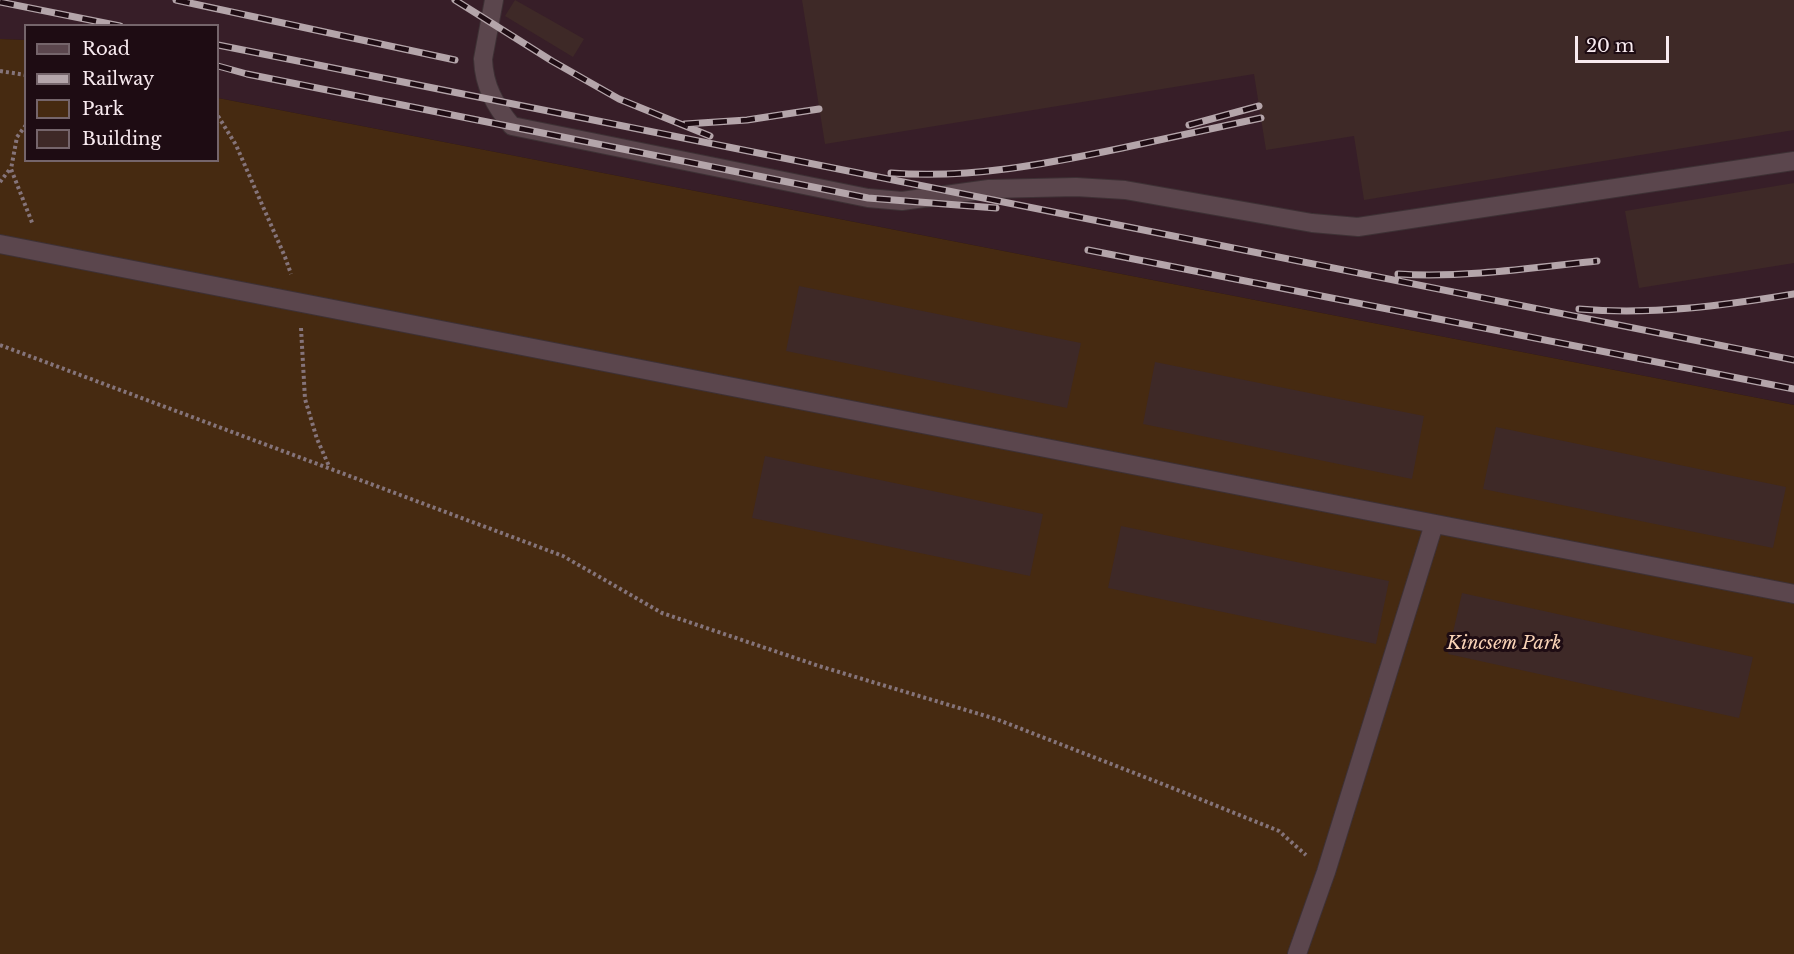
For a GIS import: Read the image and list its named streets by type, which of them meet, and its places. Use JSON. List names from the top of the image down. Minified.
{"parks":["Kincsem Park"],"legend":["Road","Railway","Park","Building"],"scale_bar":"20 m"}
